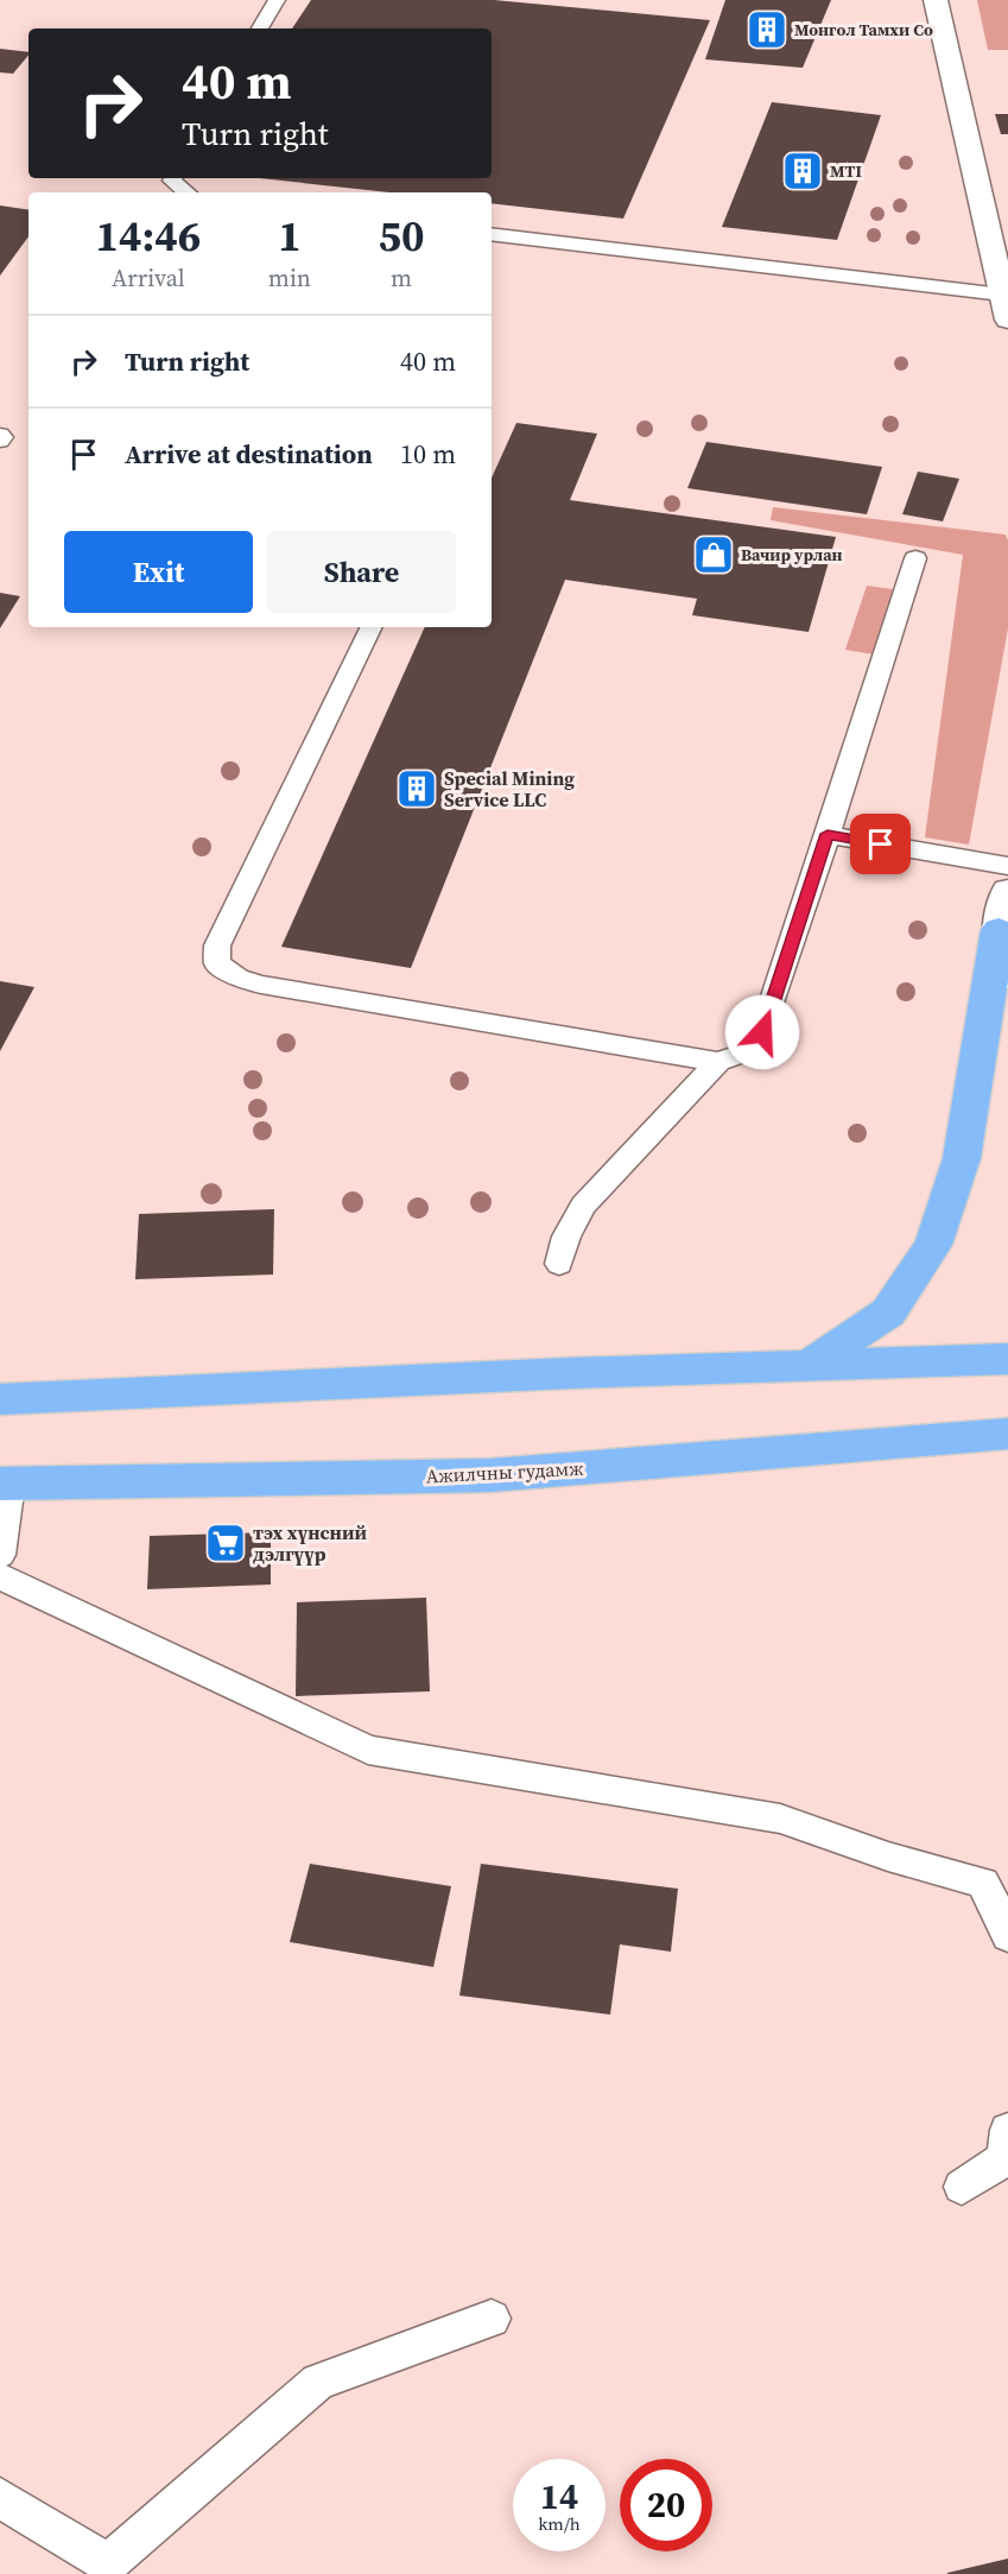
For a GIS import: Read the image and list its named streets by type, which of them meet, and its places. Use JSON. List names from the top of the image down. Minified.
{"streets":{"main road":["Ажилчны гудамж"]},"places":{"building":["Монгол Тамхи Со","MTI","Special Mining Service LLC"],"shop":["Вачир урлан"],"supermarket":["тэх хүнсний дэлгүүр"]},"page":{"turn":["40 m","Turn right"],"eta":["14:46","Arrival","1","min","50","m"],"list":[{"name":"Turn right","value":"40 m"},{"name":"Arrive at destination","value":"10 m"}],"buttons":["Exit","Share"],"speed":"14 km/h","limit":"20"}}
